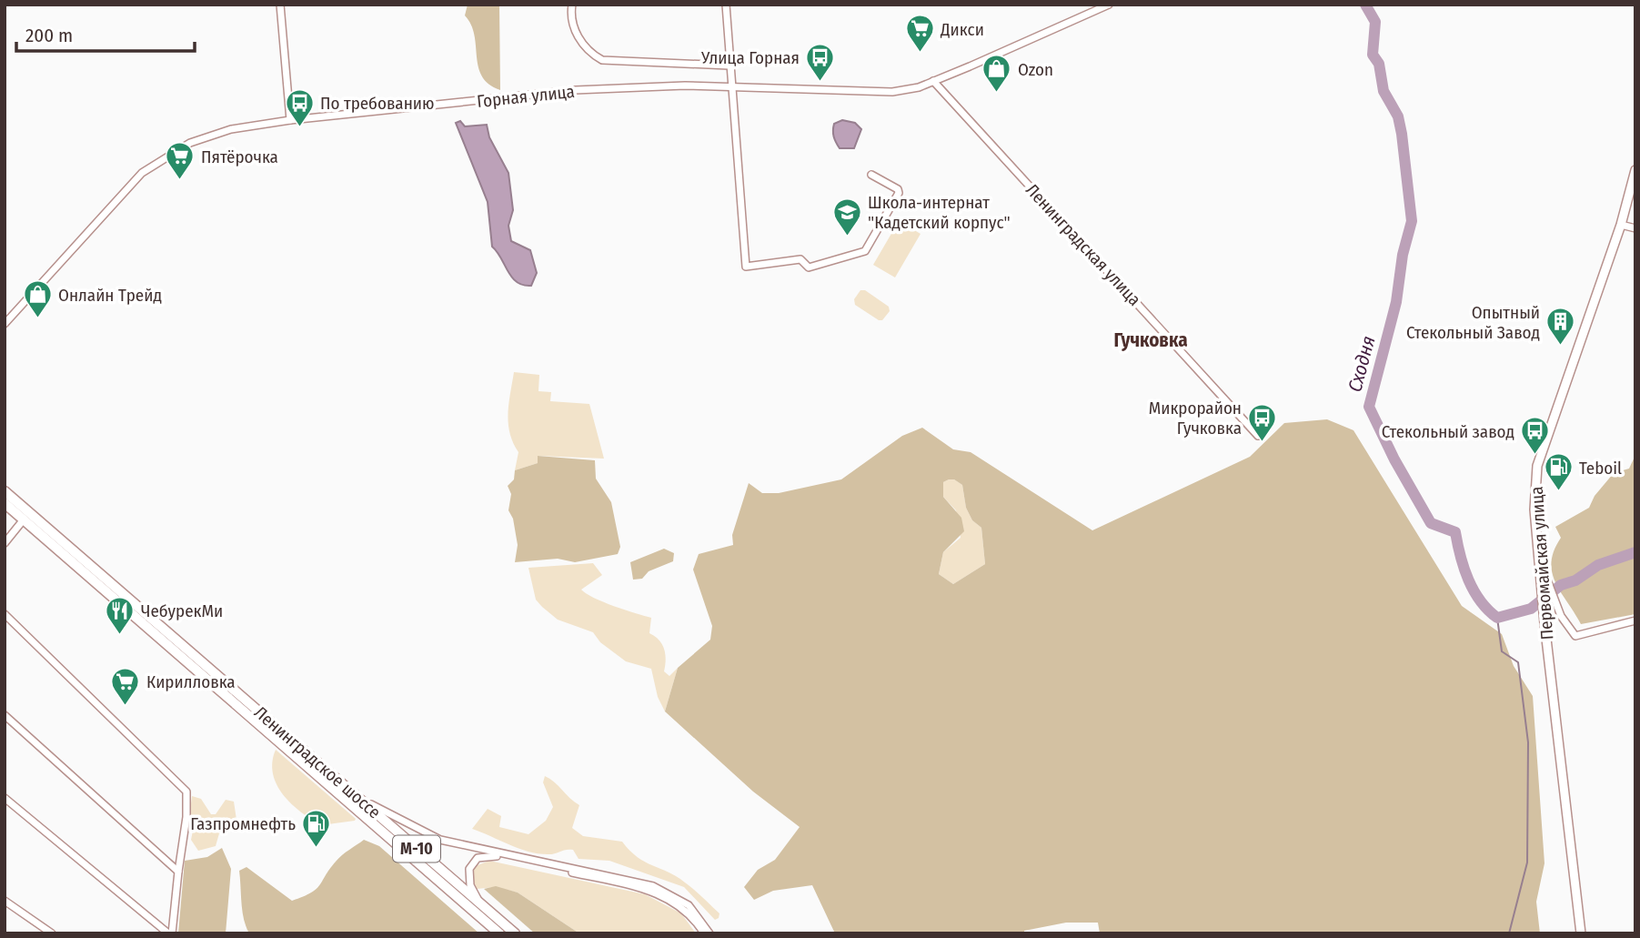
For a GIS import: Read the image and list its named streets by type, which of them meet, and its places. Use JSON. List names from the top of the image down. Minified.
{"streets":{"highway":["Ленинградское шоссе","М-10"],"main road":["Первомайская улица"],"street":["Горная улица","Ленинградская улица"]},"crossings":[["Горная улица","Ленинградская улица"]],"districts":["Гучковка"],"water":["Сходня"],"places":{"supermarket":["Дикси","Пятёрочка","Кирилловка"],"bus stop":["Улица Горная","По требованию","Микрорайон Гучковка","Стекольный завод"],"shop":["Ozon","Онлайн Трейд"],"school or university":["Школа-интернат \"Кадетский корпус\""],"building":["Опытный Стекольный Завод"],"fuel station":["Teboil","Газпромнефть"],"restaurant":["ЧебурекМи"]},"scale_bar":"200 m"}
